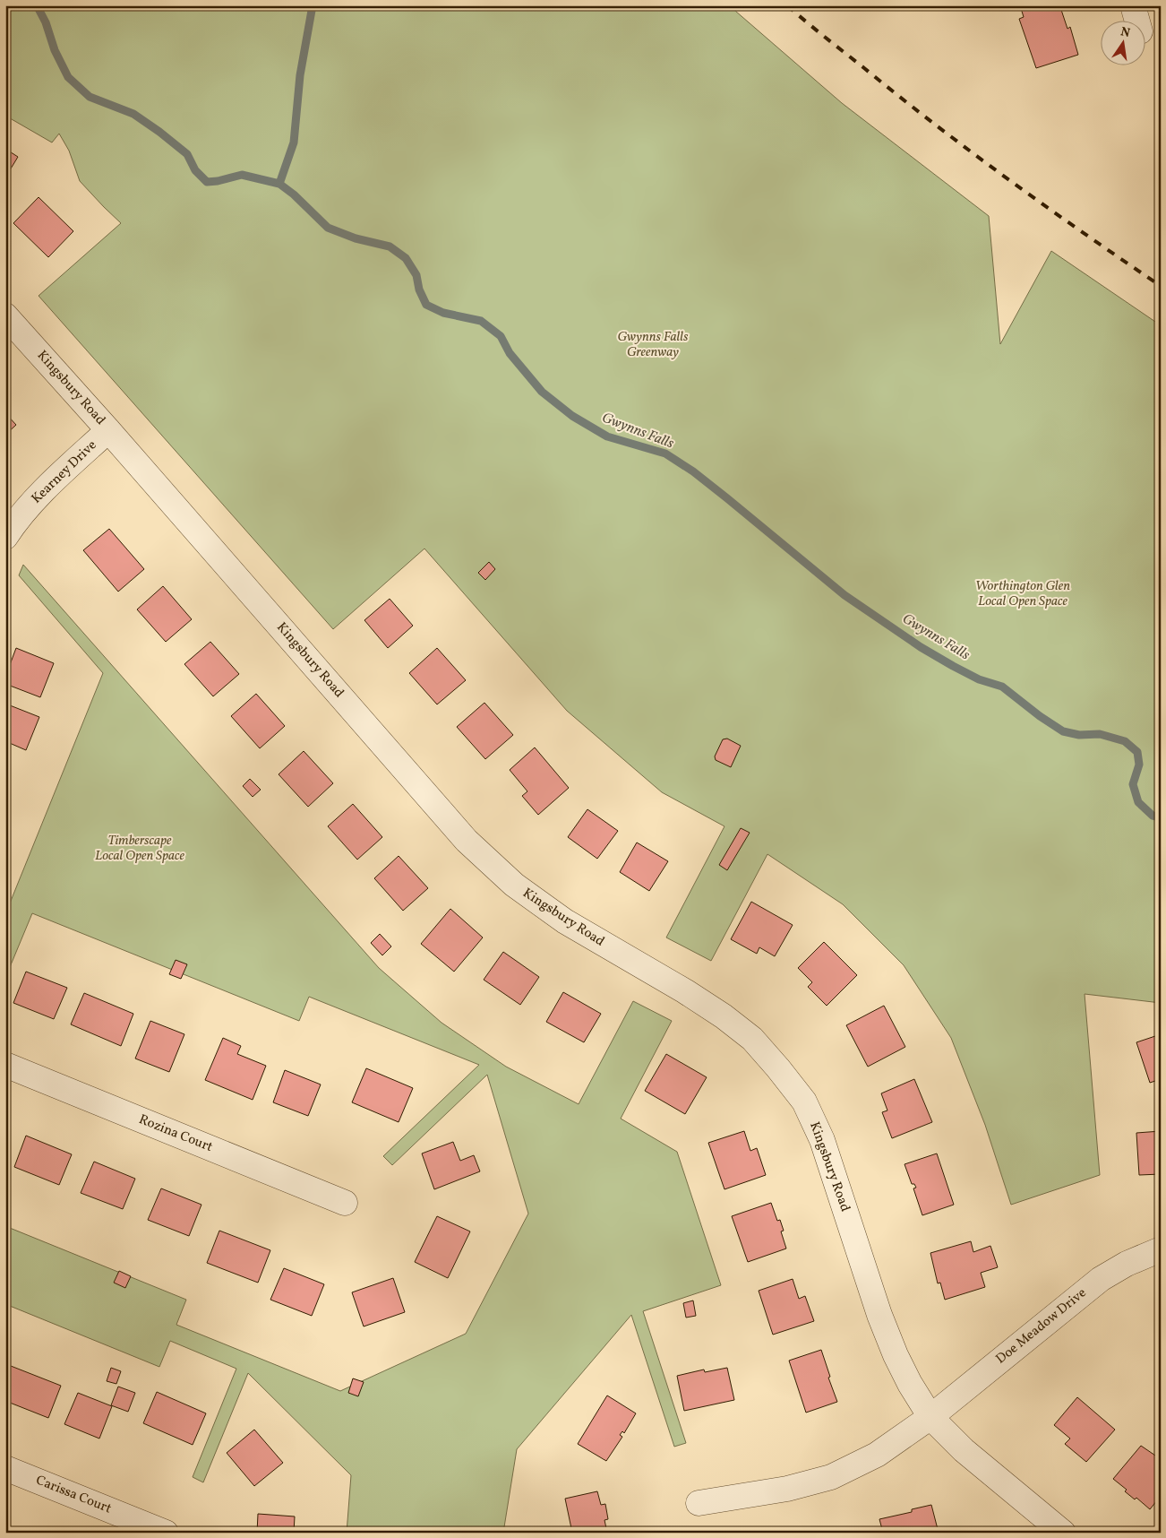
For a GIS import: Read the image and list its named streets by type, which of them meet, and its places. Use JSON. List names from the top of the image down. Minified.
{"streets":{"street":["Kingsbury Road","Kearney Drive","Rozina Court","Doe Meadow Drive","Carissa Court"]},"crossings":[["Kingsbury Road","Kearney Drive"],["Kingsbury Road","Doe Meadow Drive"]],"water":["Gwynns Falls"],"parks":["Gwynns Falls Greenway","Worthington Glen Local Open Space","Timberscape Local Open Space"],"north":"top"}
